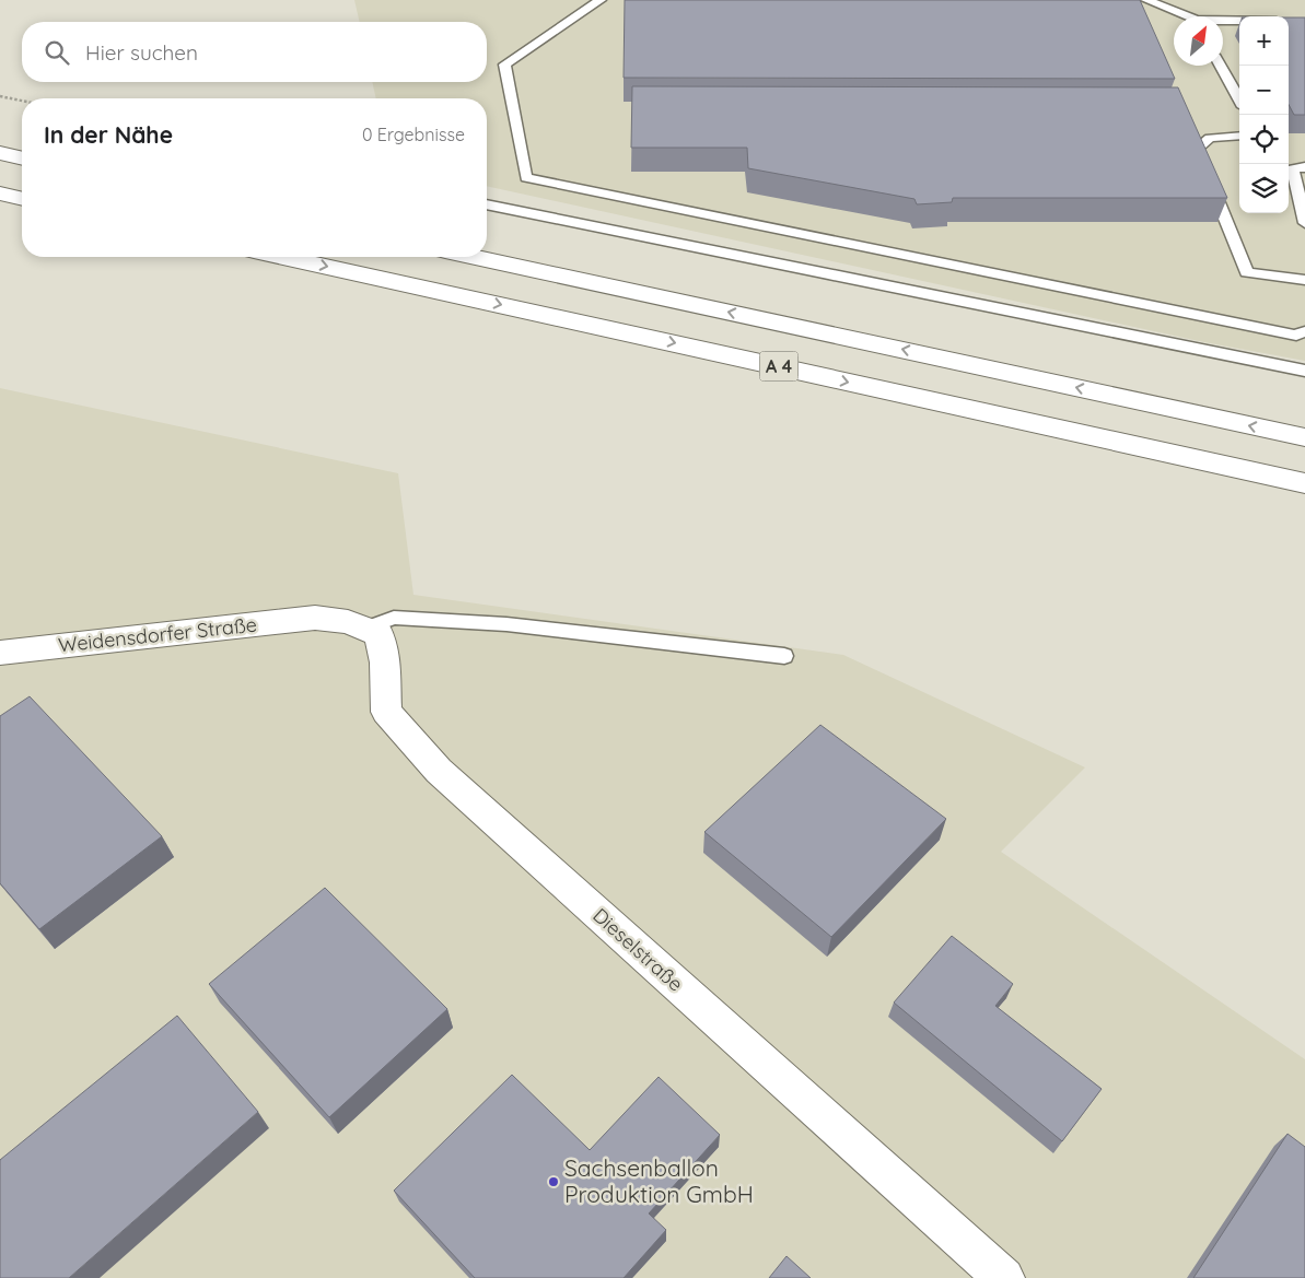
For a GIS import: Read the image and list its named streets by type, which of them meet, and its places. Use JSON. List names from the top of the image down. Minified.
{"streets":{"main road":["A 4","Weidensdorfer Straße","Dieselstraße"]},"crossings":[["Weidensdorfer Straße","Dieselstraße"]],"places":["Sachsenballon Produktion GmbH"],"north":"top right","page":{"map_buttons":["+","−"],"search":"Hier suchen","heading":["In der Nähe","0 Ergebnisse"]}}
